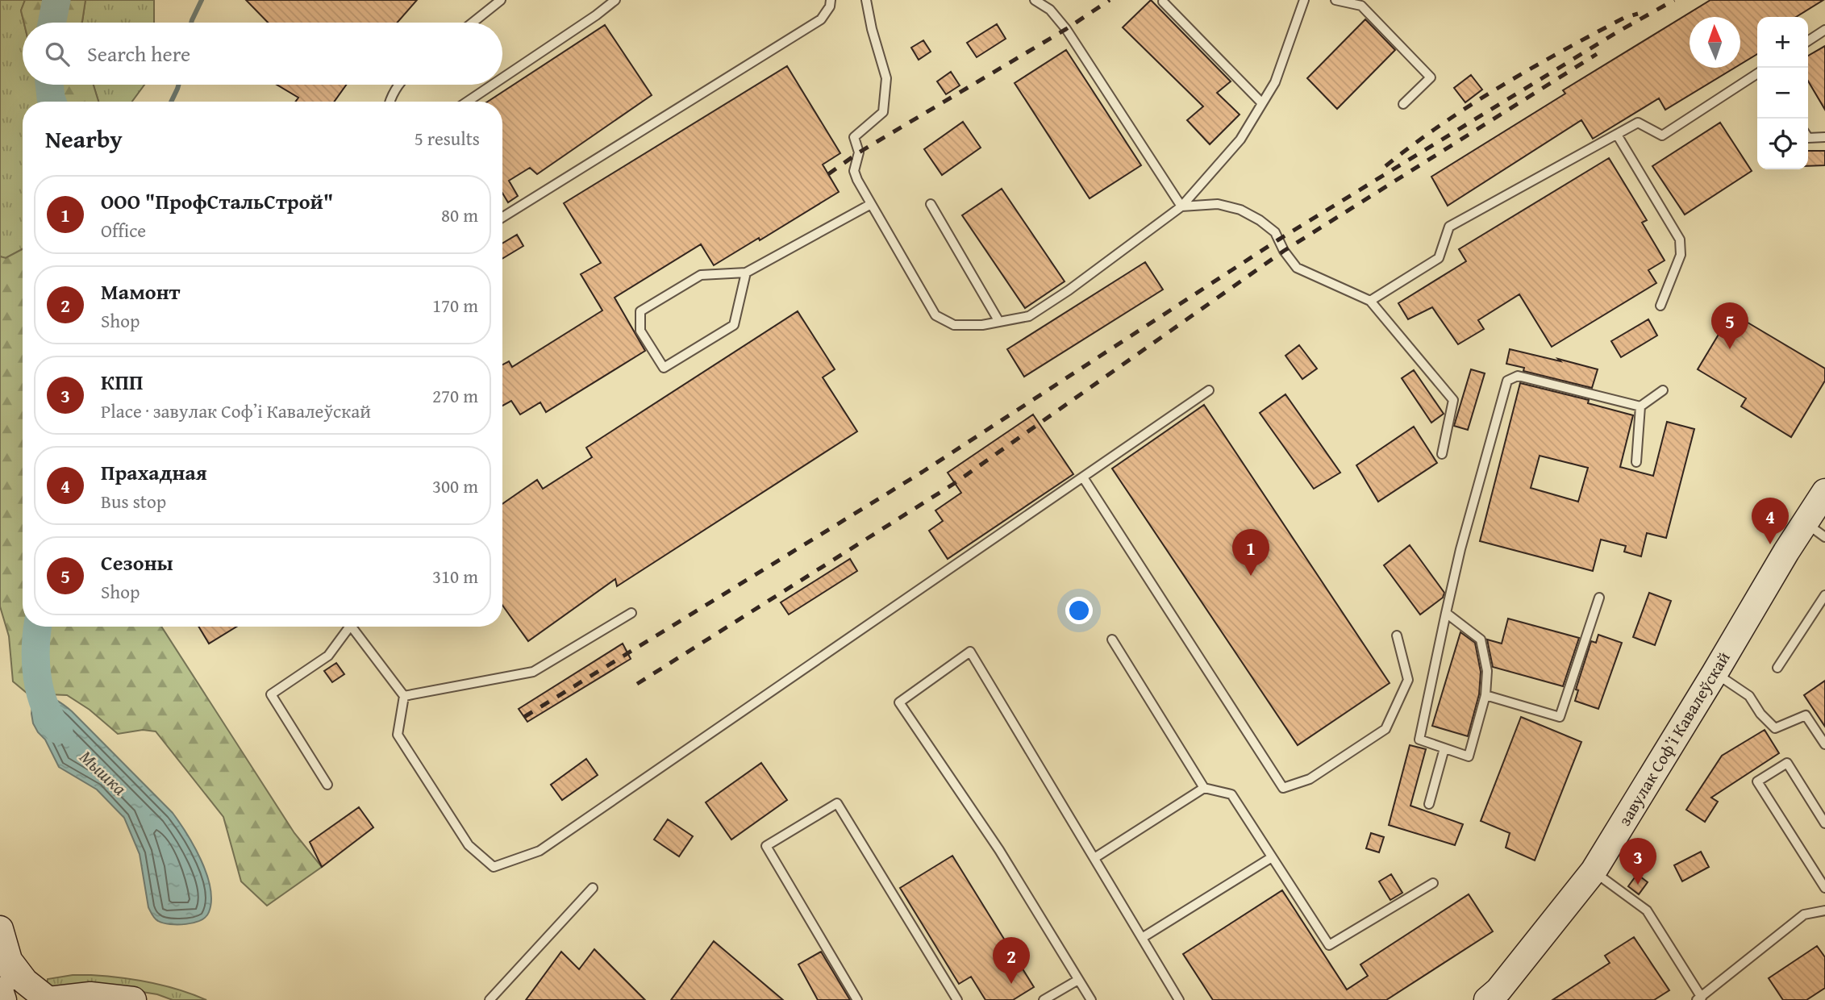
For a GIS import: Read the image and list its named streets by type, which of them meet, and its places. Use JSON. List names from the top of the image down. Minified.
{"streets":{"street":["завулак Софʼі Кавалеўскай"]},"water":["Мышка"],"north":"top","page":{"map_buttons":["+","−"],"search":"Search here","heading":["Nearby","5 results"],"list":[{"mark":"1","name":"ООО \"ПрофСтальСтрой\"","note":"Office","value":"80 m"},{"mark":"2","name":"Мамонт","note":"Shop","value":"170 m"},{"mark":"3","name":"КПП","note":"Place · завулак Софʼі Кавалеўскай","value":"270 m"},{"mark":"4","name":"Прахадная","note":"Bus stop","value":"300 m"},{"mark":"5","name":"Сезоны","note":"Shop","value":"310 m"}],"pins":["5","4","1","3","2"]}}
